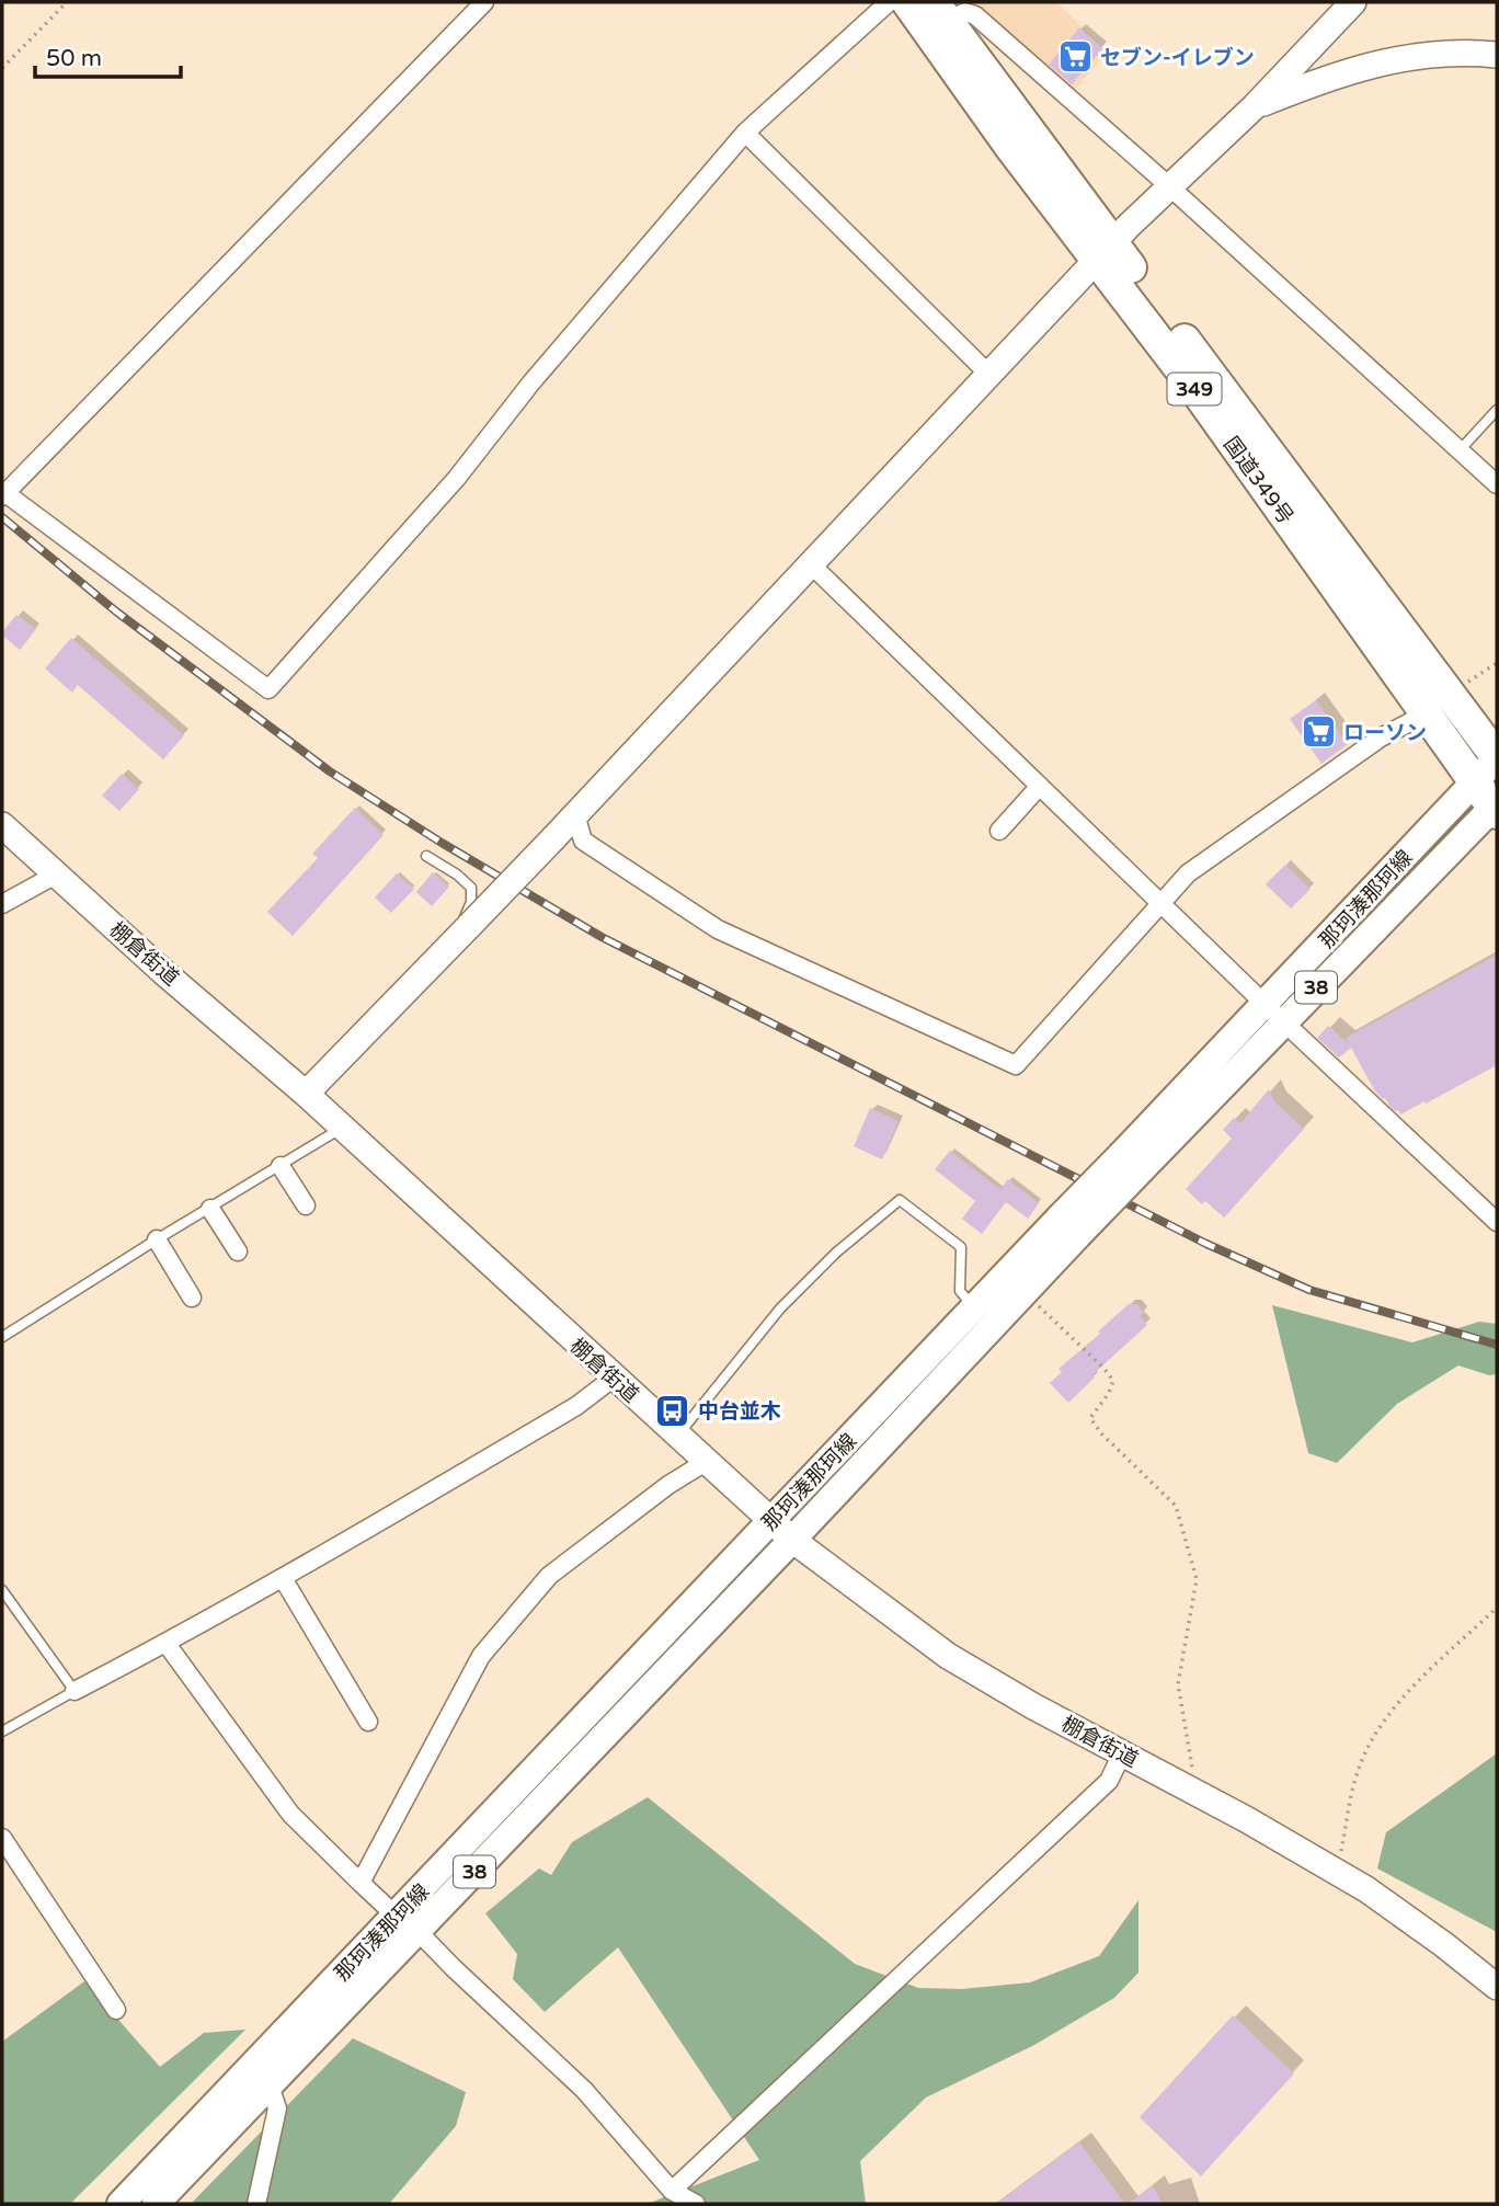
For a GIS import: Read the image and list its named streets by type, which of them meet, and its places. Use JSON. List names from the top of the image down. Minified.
{"streets":{"highway":["349","国道349号"],"main road":["那珂湊那珂線","38"],"street":["棚倉街道"]},"crossings":[["国道349号","那珂湊那珂線"],["那珂湊那珂線","棚倉街道"]],"places":{"supermarket":["セブン-イレブン","ローソン"],"bus stop":["中台並木"]},"scale_bar":"50 m"}
